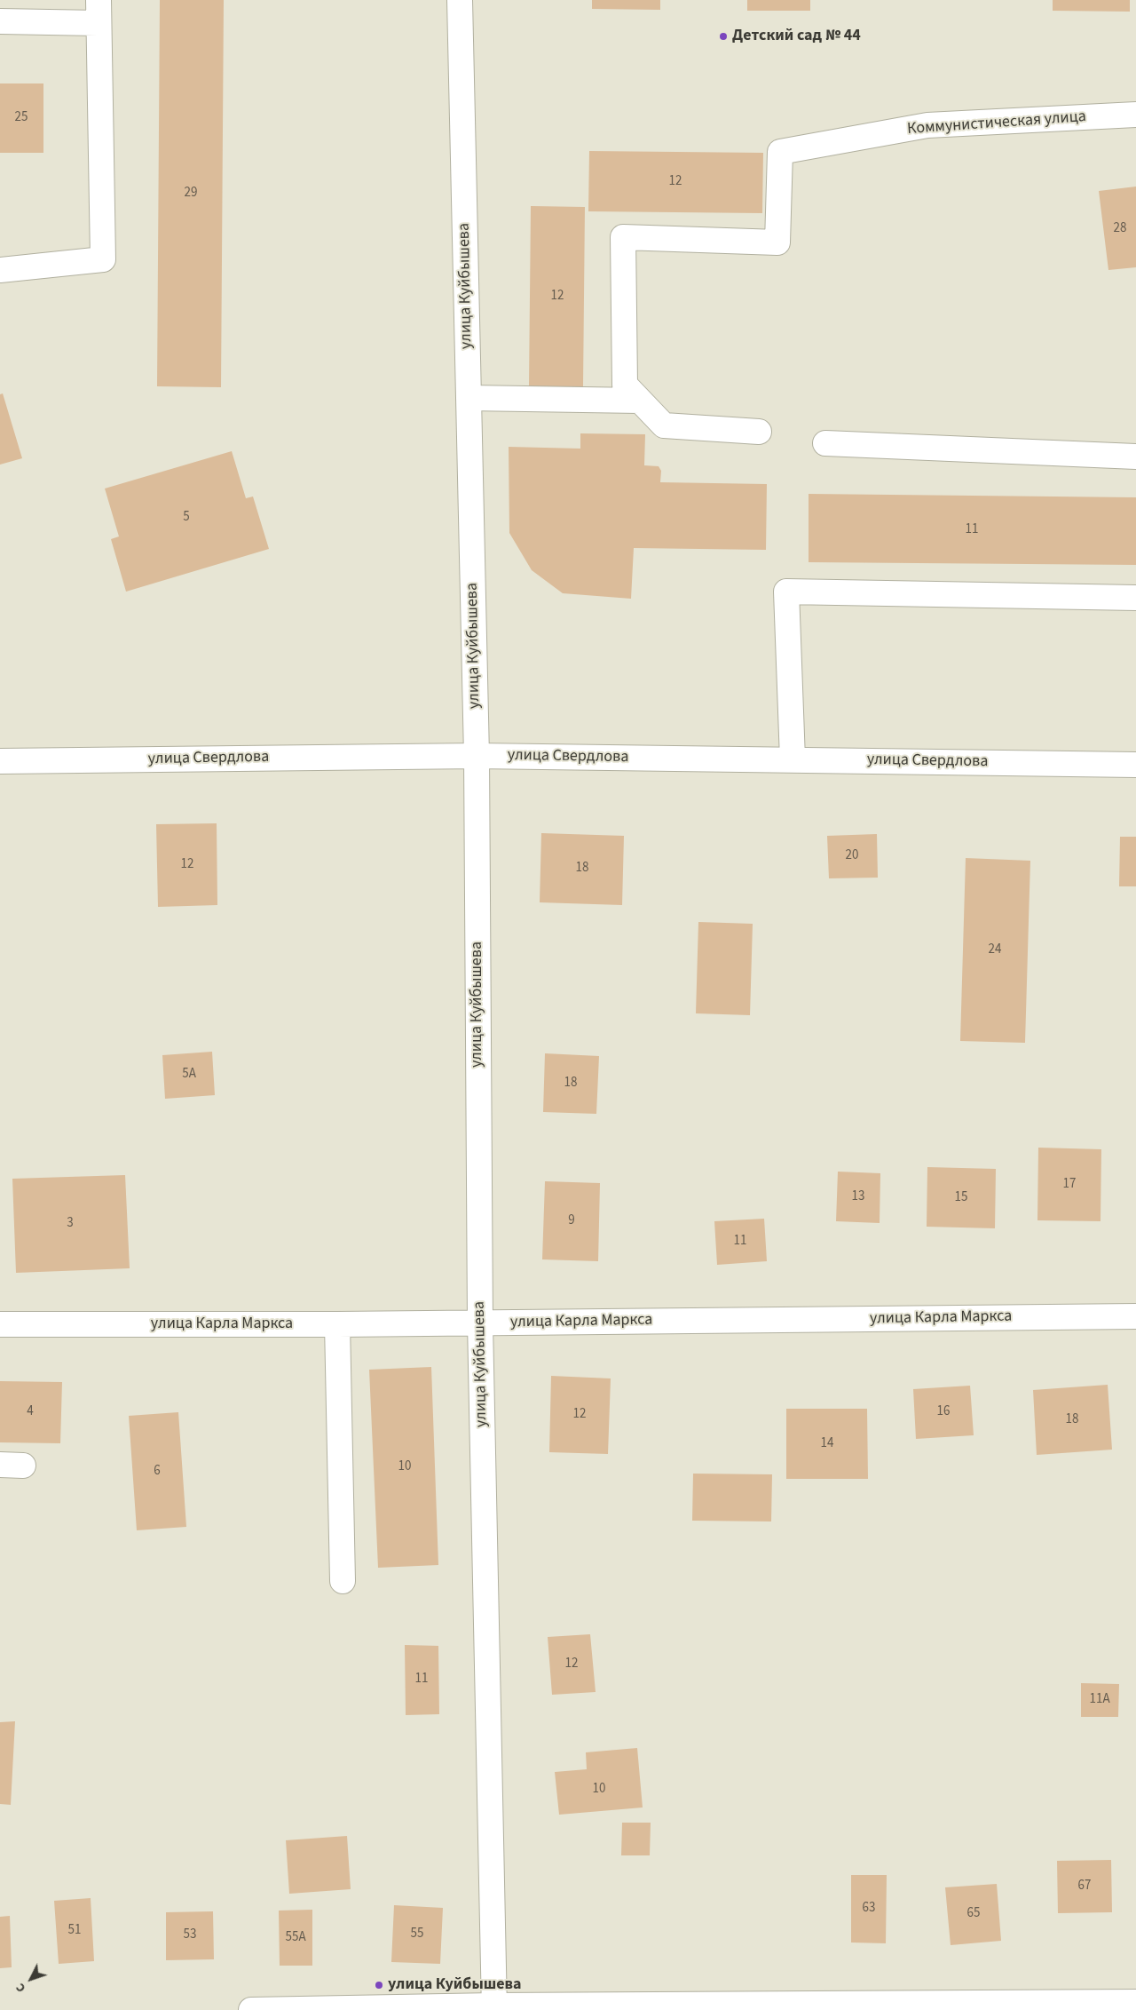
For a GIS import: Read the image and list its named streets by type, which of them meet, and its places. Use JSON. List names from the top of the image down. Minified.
{"streets":{"street":["Коммунистическая улица","улица Куйбышева","улица Свердлова","улица Карла Маркса"]},"crossings":[["улица Куйбышева","улица Свердлова"],["улица Куйбышева","улица Карла Маркса"]],"places":["Детский сад № 44","улица Куйбышева"],"house_numbers":["25","12","29","28","12","5","11","20","12","18","24","5А","18","17","13","15","9","3","11","4","16","12","18","14","10","6","12","11","11А","10","67","63","65","51","55","53","55А"],"north":"bottom left"}
